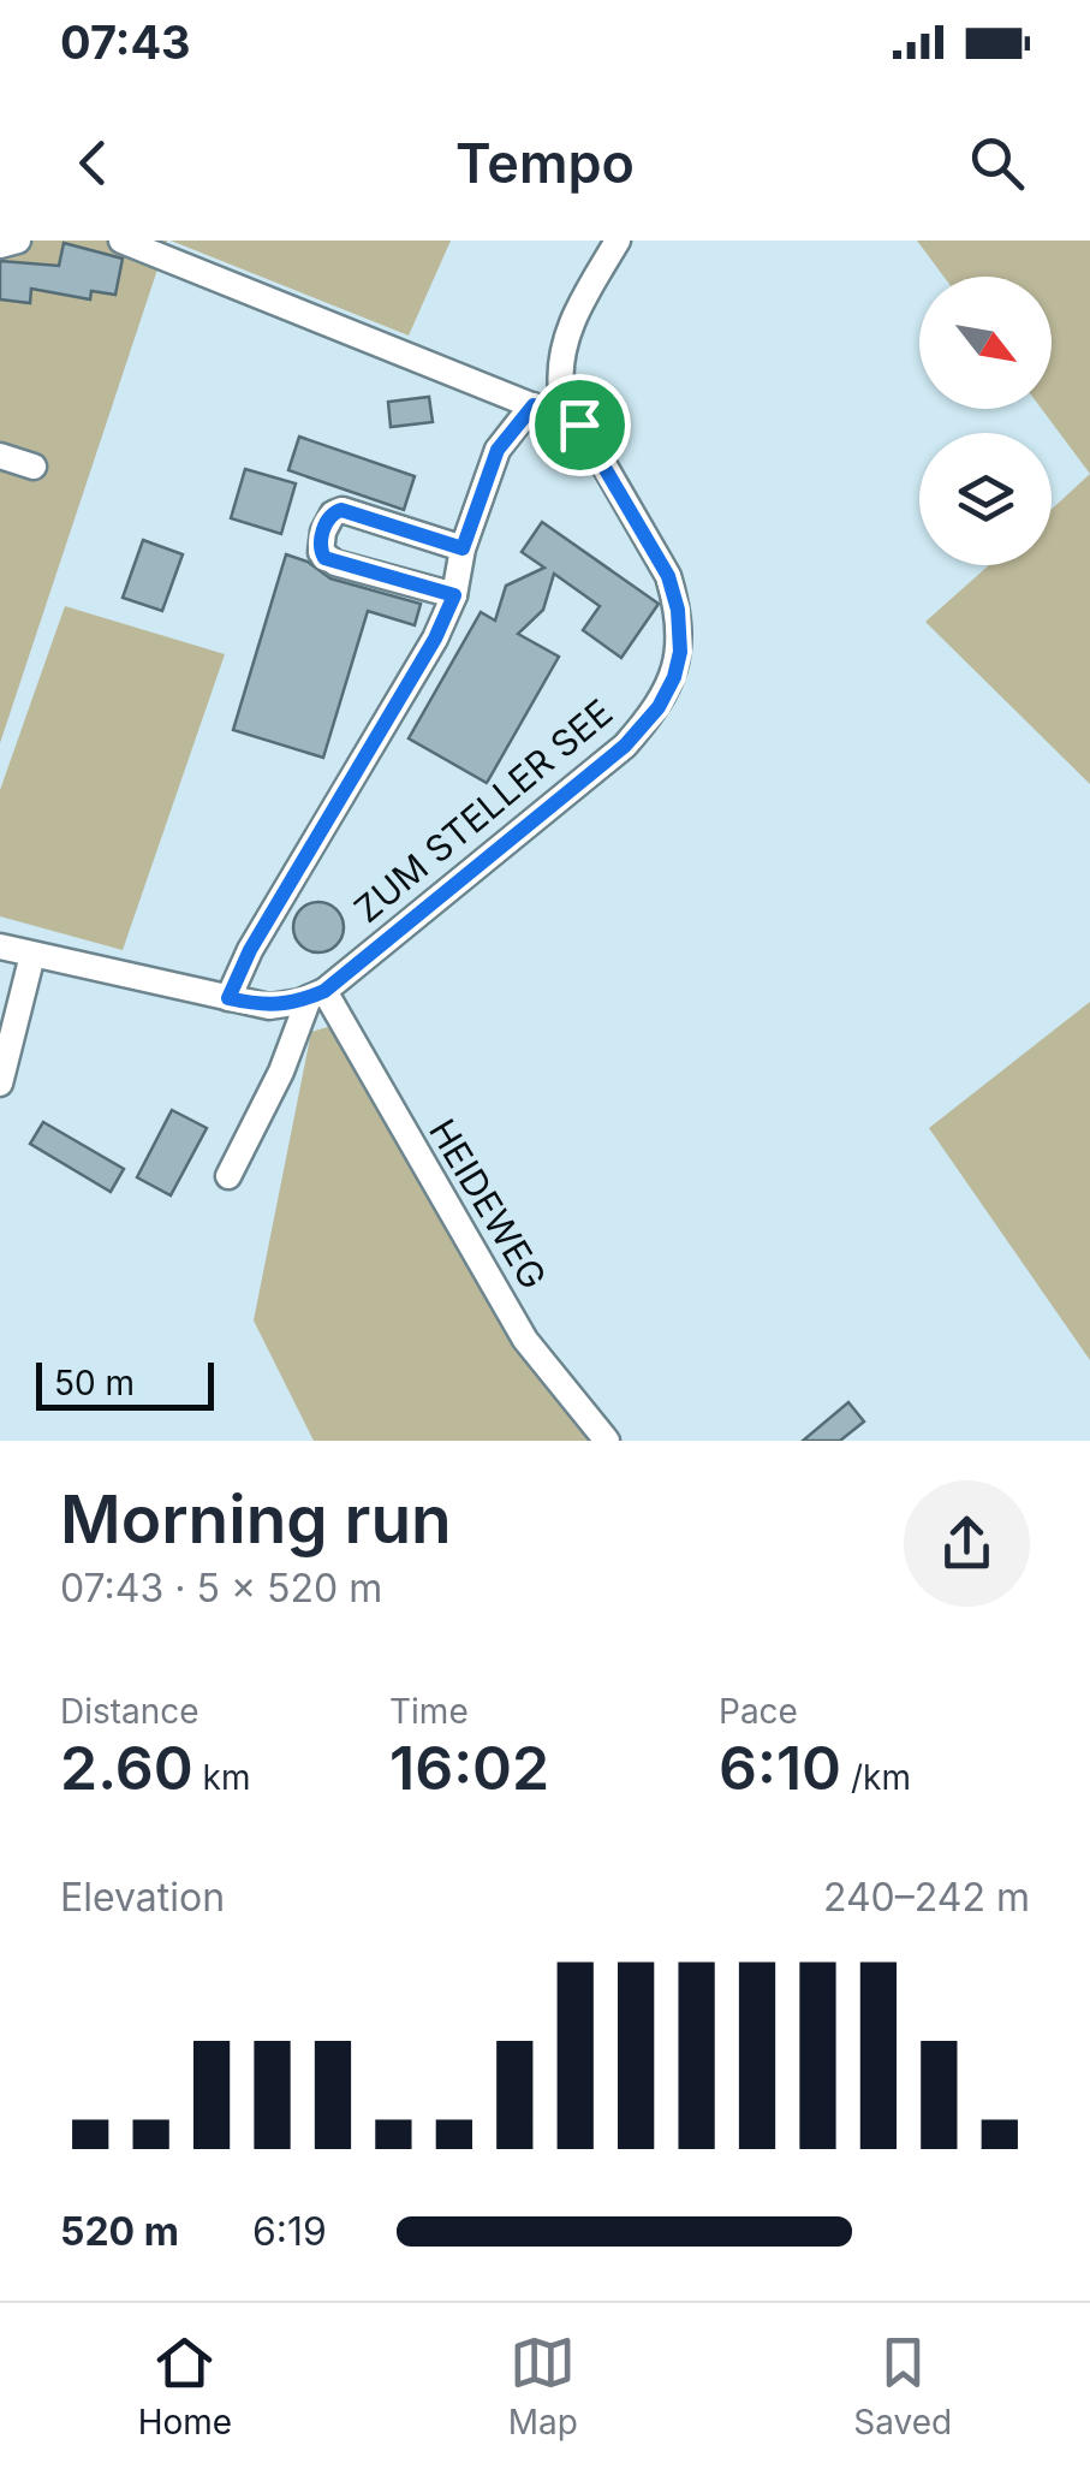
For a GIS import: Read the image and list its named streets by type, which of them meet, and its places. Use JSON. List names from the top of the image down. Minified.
{"streets":{"street":["ZUM STELLER SEE","HEIDEWEG"]},"crossings":[["ZUM STELLER SEE","HEIDEWEG"]],"scale_bar":"50 m","north":"bottom right","page":{"status":"07:43","header":"Tempo","scale":"50 m","heading":["Morning run","07:43 · 5 × 520 m"],"stats":[["Distance","2.60 km"],["Time","16:02"],["Pace","6:10 /km"]],"chart":["Elevation","240–242 m"],"list":[{"name":"520 m","note":"6:19"}],"tabs":["Home","Map","Saved"]}}
